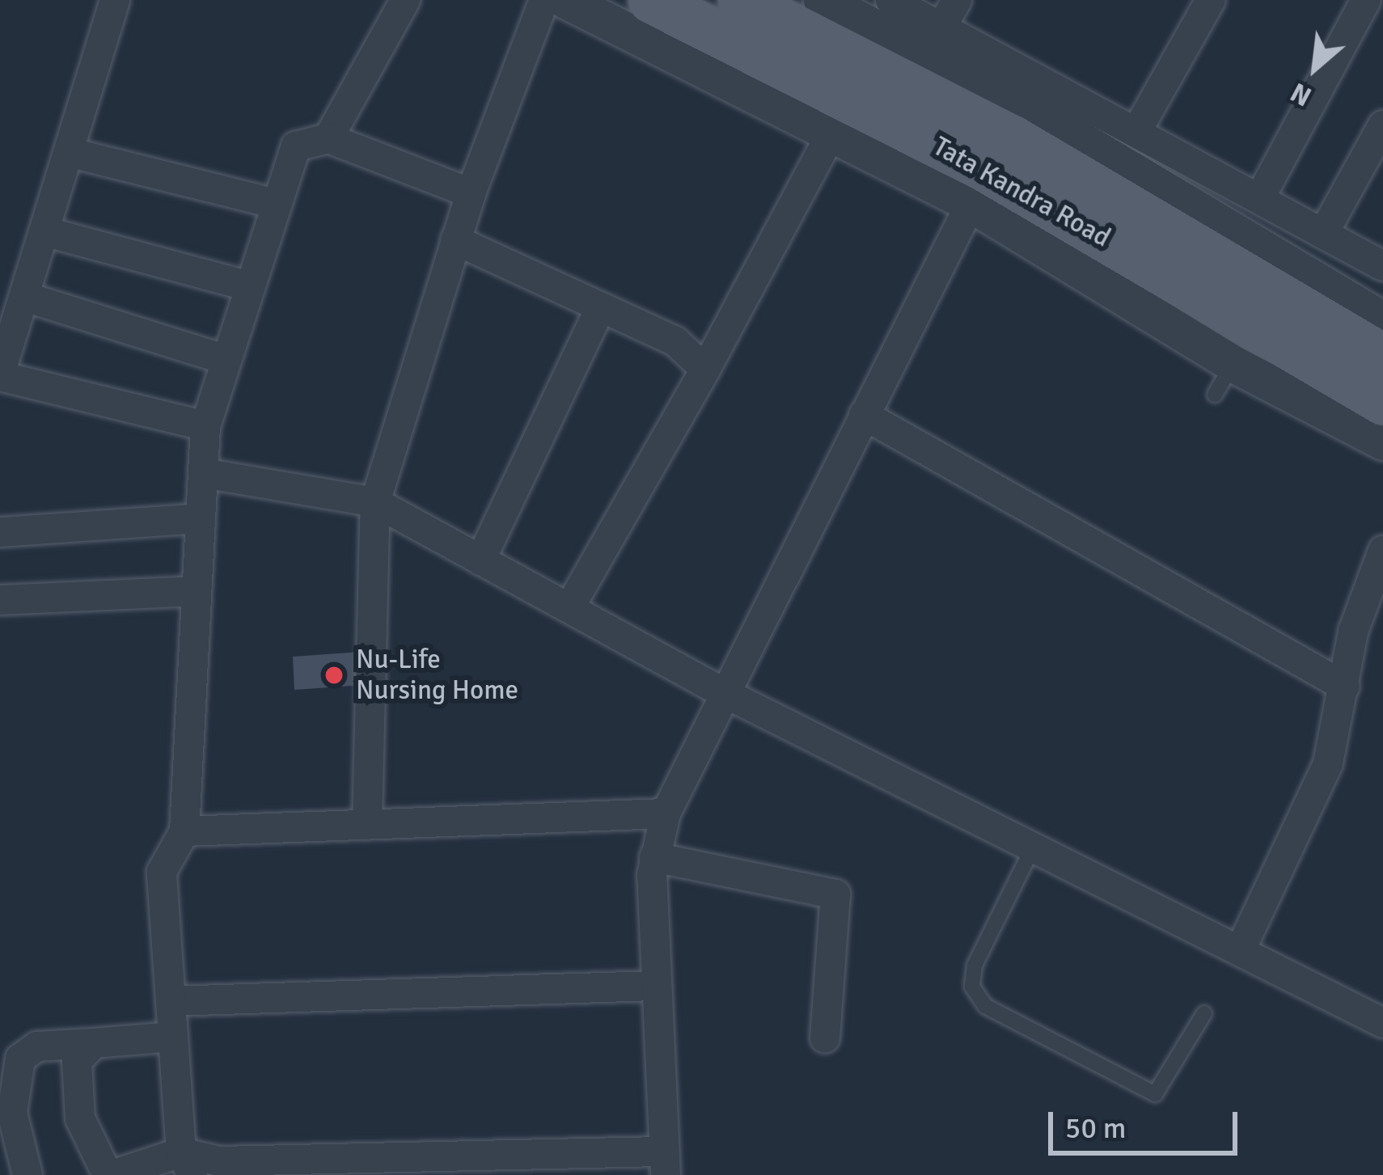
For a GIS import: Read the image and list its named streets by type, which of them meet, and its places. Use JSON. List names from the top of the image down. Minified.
{"streets":{"main road":["Tata Kandra Road"]},"places":["Nu-Life Nursing Home"],"scale_bar":"50 m","north":"bottom left"}
